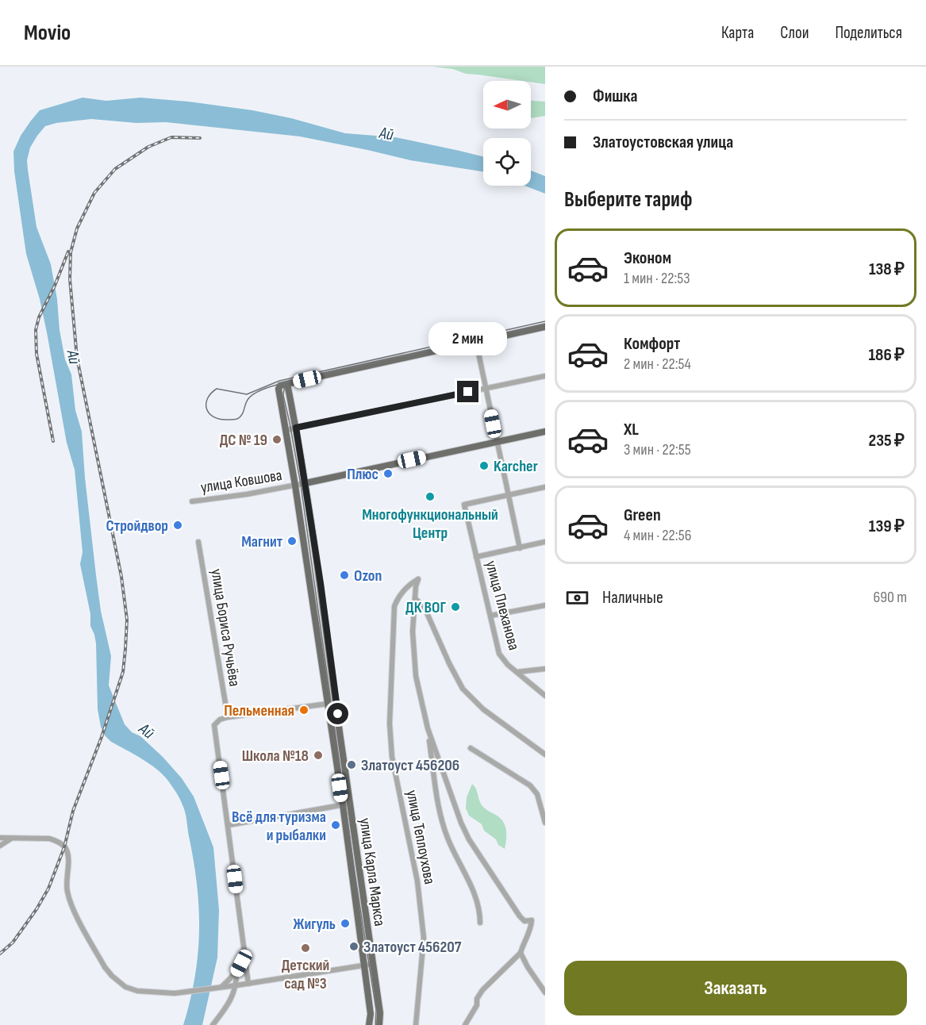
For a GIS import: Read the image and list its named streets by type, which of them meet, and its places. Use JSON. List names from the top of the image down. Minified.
{"streets":{"main road":["улица Ковшова","улица Карла Маркса"],"street":["улица Плеханова","улица Бориса Ручьёва","улица Теплоухова"]},"crossings":[["улица Ковшова","улица Карла Маркса"]],"water":["Ай"],"places":["ДС № 19","Karcher","Плюс","Многофункциональный Центр","Стройдвор","Магнит","Ozon","ДК ВОГ","Пельменная","Школа №18","Златоуст 456206","Всё для туризма и рыбалки","Жигуль","Златоуст 456207","Детский сад №3"],"north":"left","page":{"header":"Movio","nav":["Карта","Слои","Поделиться"],"banner":["Фишка","Златоустовская улица"],"heading":"Выберите тариф","list":[{"name":"Эконом","note":"1 мин · 22:53","value":"138 ₽"},{"name":"Комфорт","note":"2 мин · 22:54","value":"186 ₽"},{"name":"XL","note":"3 мин · 22:55","value":"235 ₽"},{"name":"Green","note":"4 мин · 22:56","value":"139 ₽"}],"bubble":"2 мин","pay":["Наличные","690 m"],"buttons":"Заказать"}}
